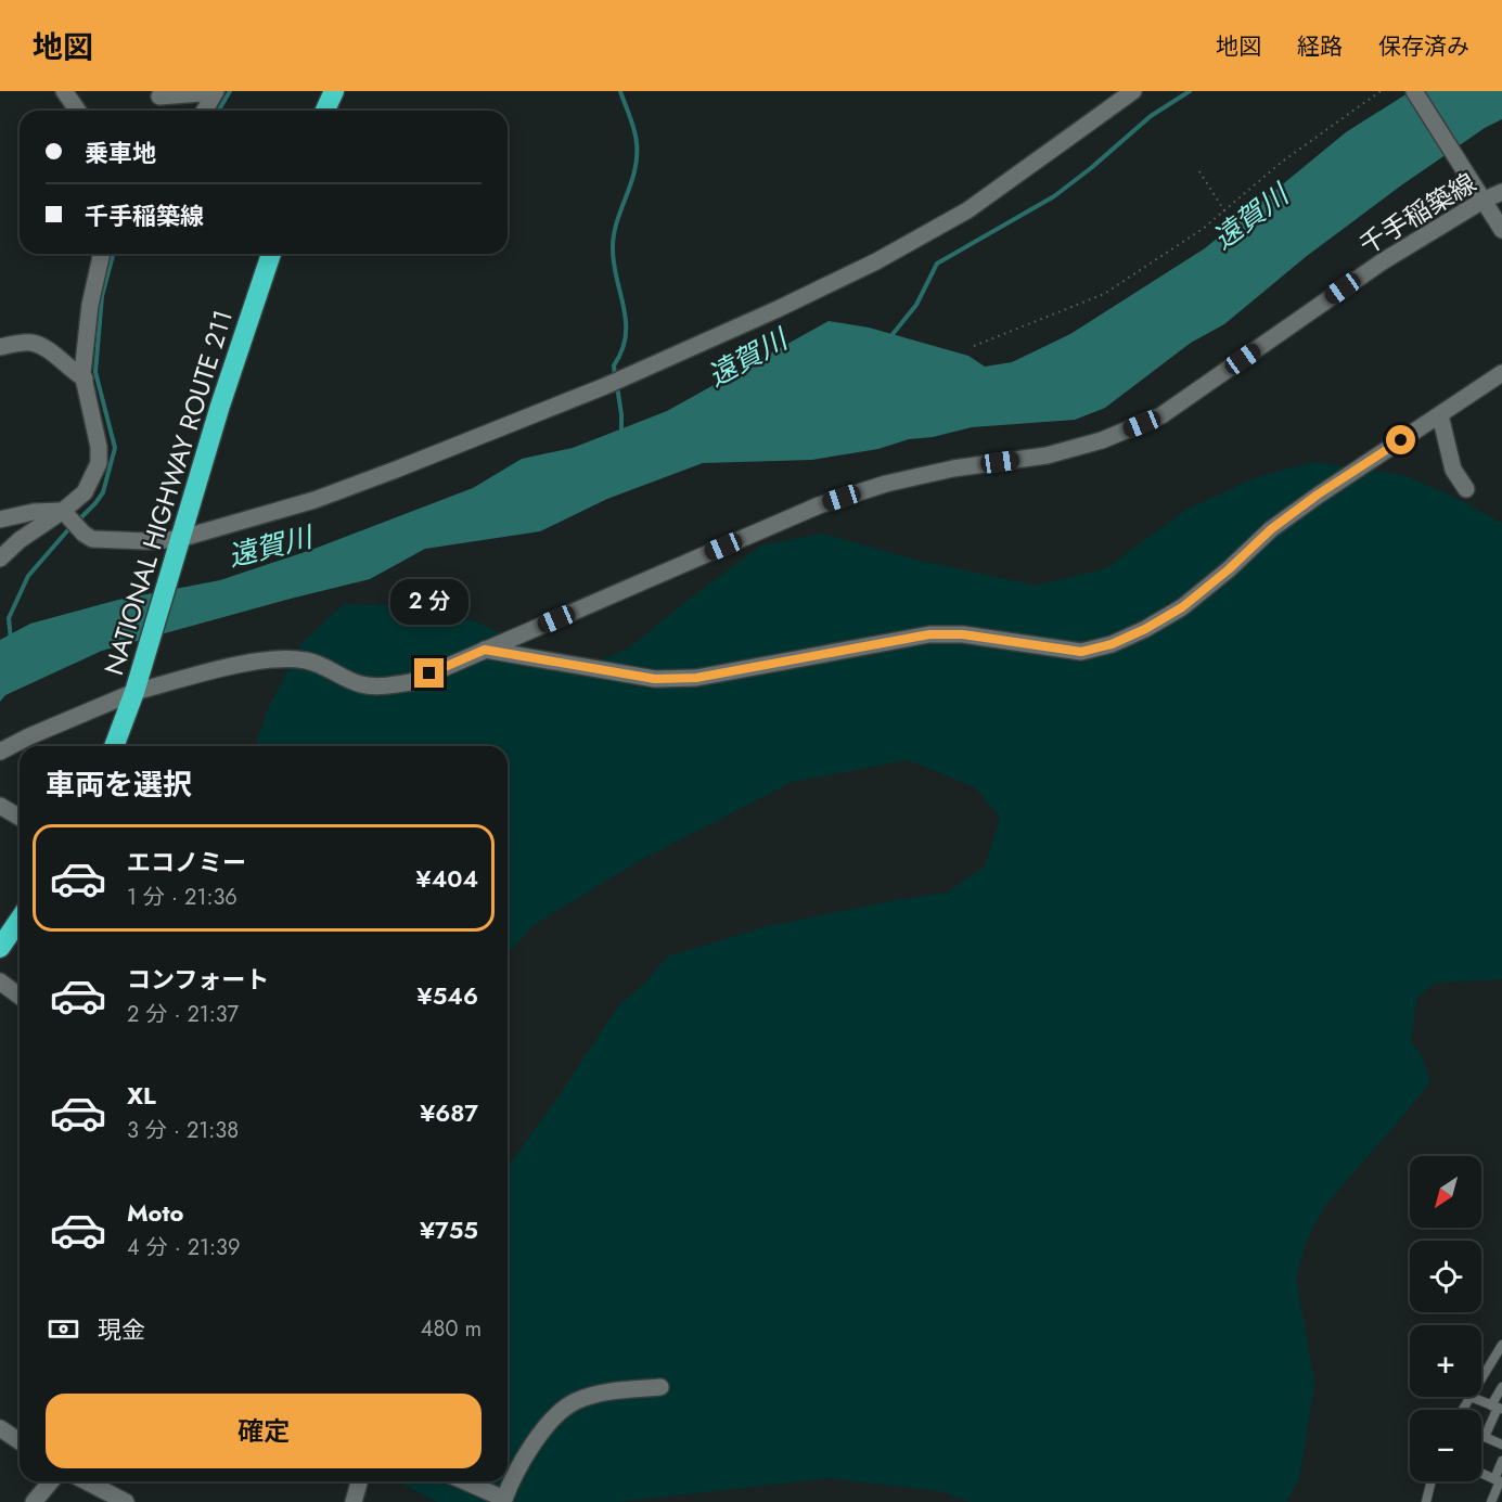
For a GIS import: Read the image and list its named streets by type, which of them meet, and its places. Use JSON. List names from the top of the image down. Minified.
{"streets":{"highway":["NATIONAL HIGHWAY ROUTE 211"],"street":["千手稲築線"]},"crossings":[["千手稲築線","NATIONAL HIGHWAY ROUTE 211"]],"water":["遠賀川"],"north":"bottom left","page":{"header":"地図","nav":["地図","経路","保存済み"],"banner":["乗車地","千手稲築線"],"bubble":"2 分","heading":"車両を選択","list":[{"name":"エコノミー","note":"1 分 · 21:36","value":"¥404"},{"name":"コンフォート","note":"2 分 · 21:37","value":"¥546"},{"name":"XL","note":"3 分 · 21:38","value":"¥687"},{"name":"Moto","note":"4 分 · 21:39","value":"¥755"}],"map_buttons":["+","−"],"pay":["現金","480 m"],"buttons":"確定"}}
